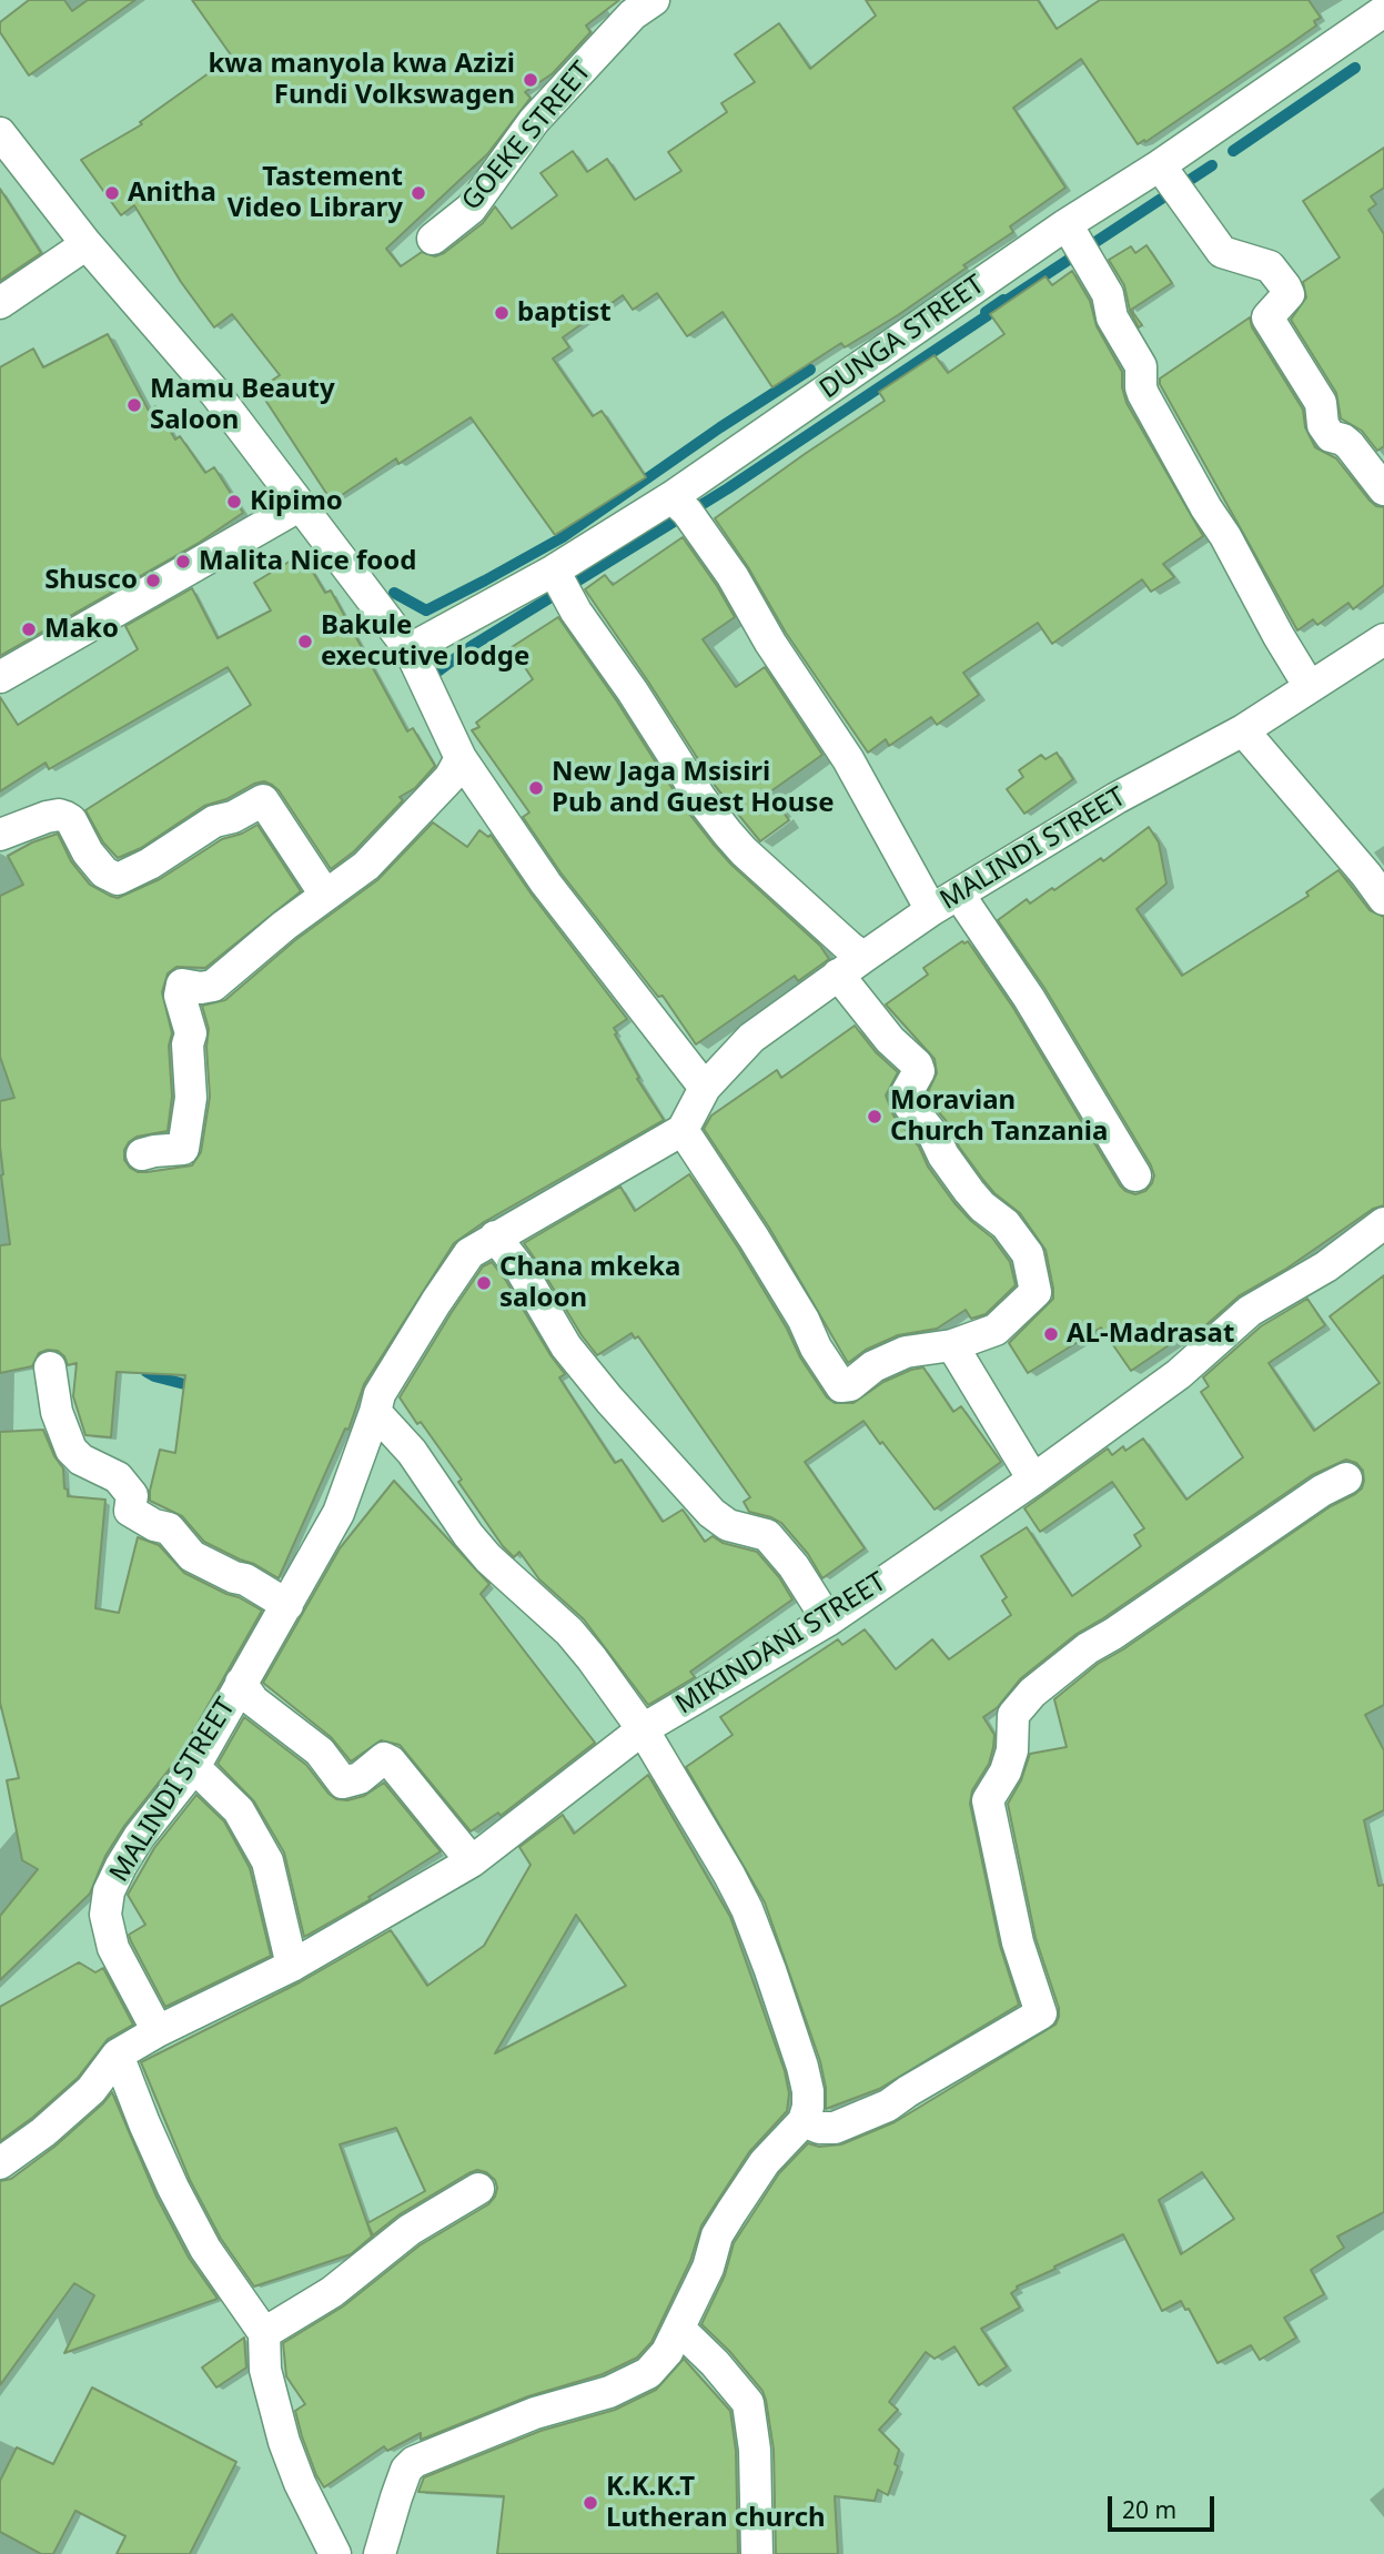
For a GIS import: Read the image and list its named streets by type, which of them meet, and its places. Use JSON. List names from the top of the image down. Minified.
{"streets":{"street":["GOEKE STREET","DUNGA STREET","MALINDI STREET","MIKINDANI STREET"]},"crossings":[["MALINDI STREET","MIKINDANI STREET"]],"places":["kwa manyola kwa Azizi Fundi Volkswagen","Anitha","Tastement Video Library","baptist","Mamu Beauty Saloon","Kipimo","Malita Nice food","Shusco","Mako","Bakule executive lodge","New Jaga Msisiri Pub and Guest House","Moravian Church Tanzania","Chana mkeka saloon","AL-Madrasat","K.K.K.T Lutheran church"],"scale_bar":"20 m"}
